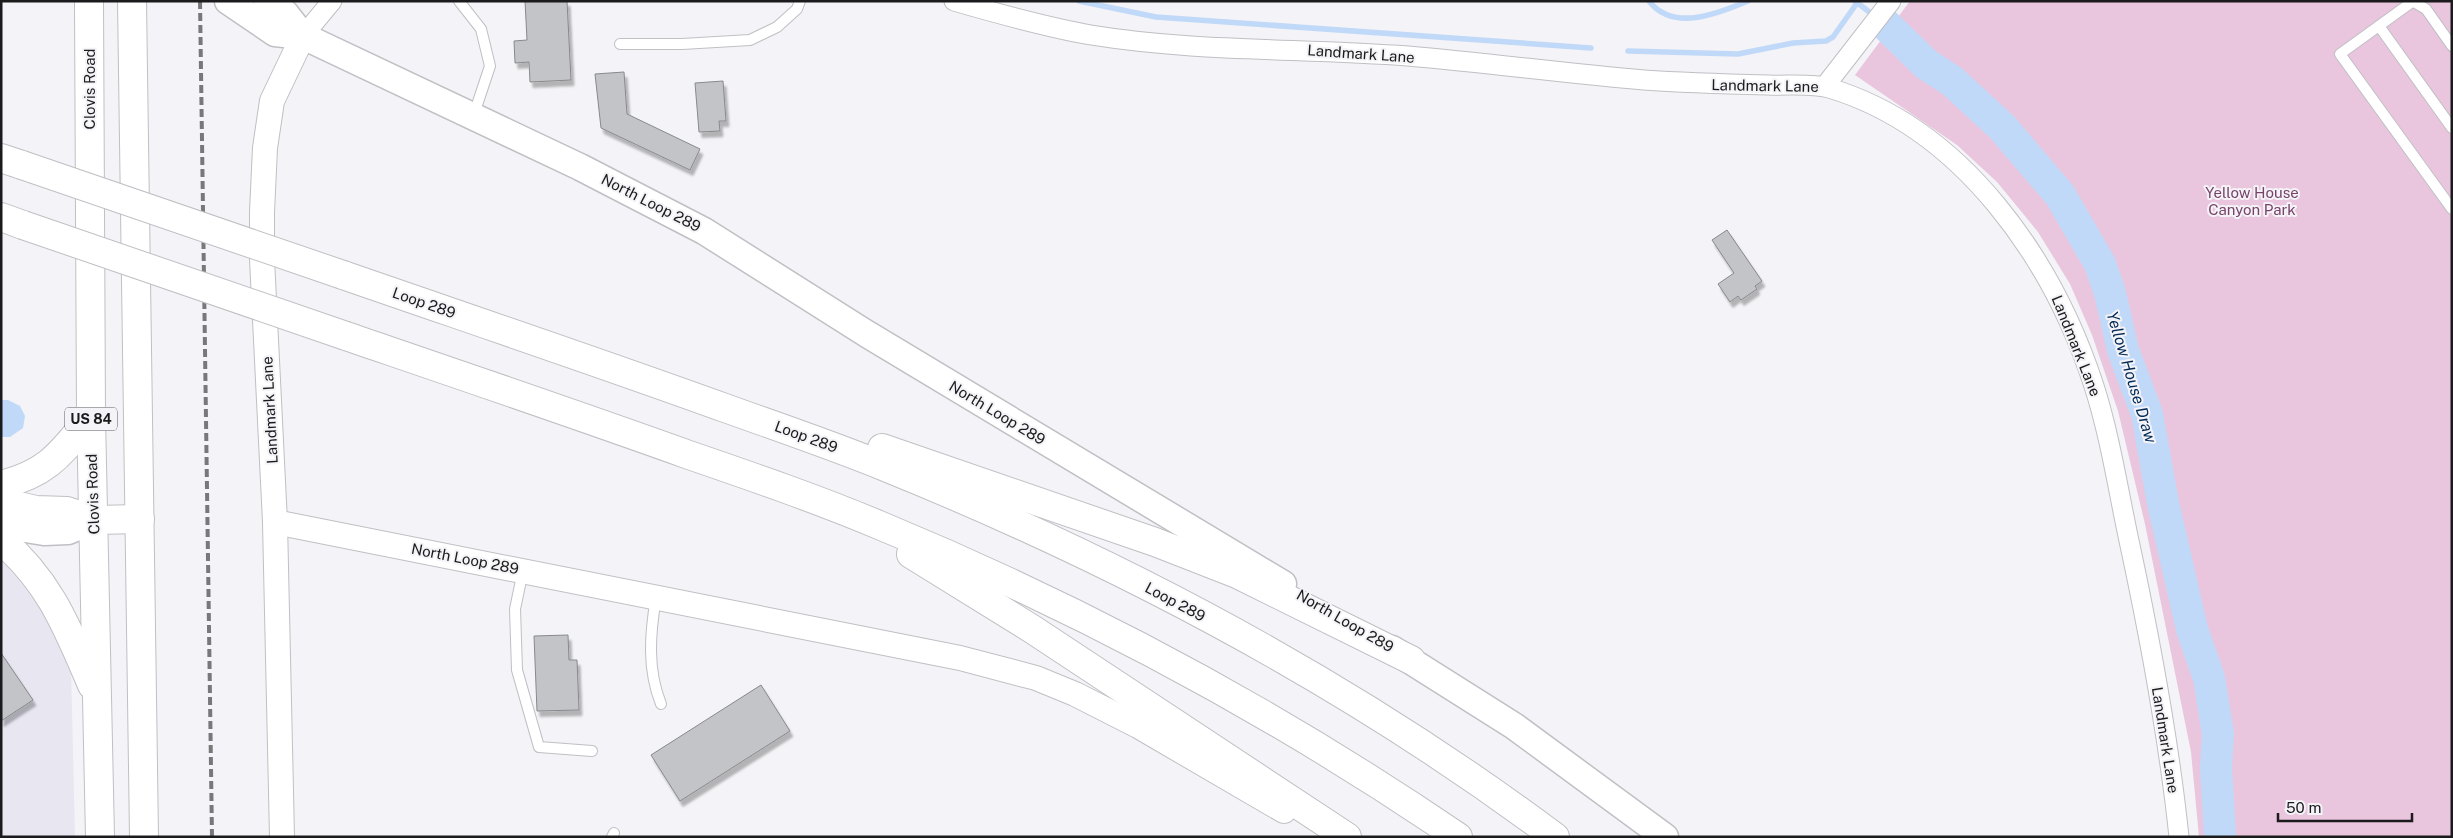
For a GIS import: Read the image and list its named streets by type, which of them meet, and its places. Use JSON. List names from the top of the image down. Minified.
{"streets":{"highway":["Clovis Road","Loop 289","US 84"],"main road":["North Loop 289"],"street":["Landmark Lane"]},"crossings":[["Landmark Lane","North Loop 289"]],"water":["Yellow House Draw"],"parks":["Yellow House Canyon Park"],"scale_bar":"50 m"}
